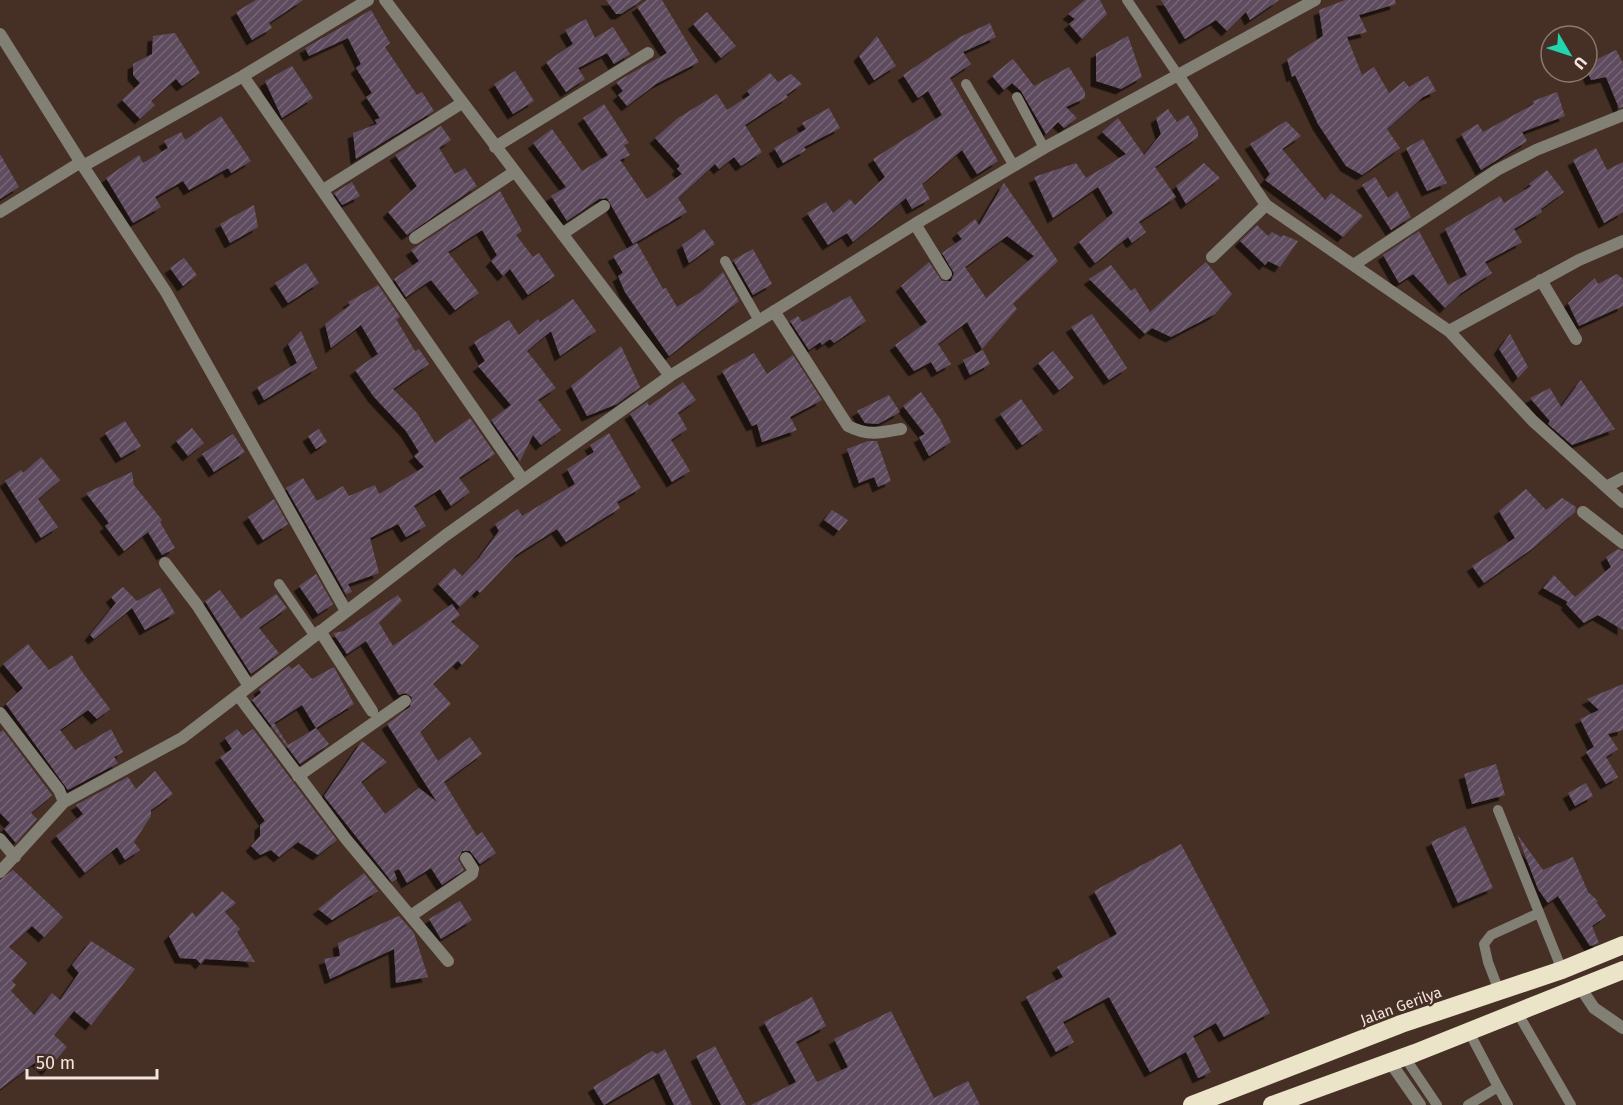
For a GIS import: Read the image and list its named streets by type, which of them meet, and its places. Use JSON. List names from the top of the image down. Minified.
{"streets":{"highway":["Jalan Gerilya"]},"scale_bar":"50 m","north":"bottom right"}
